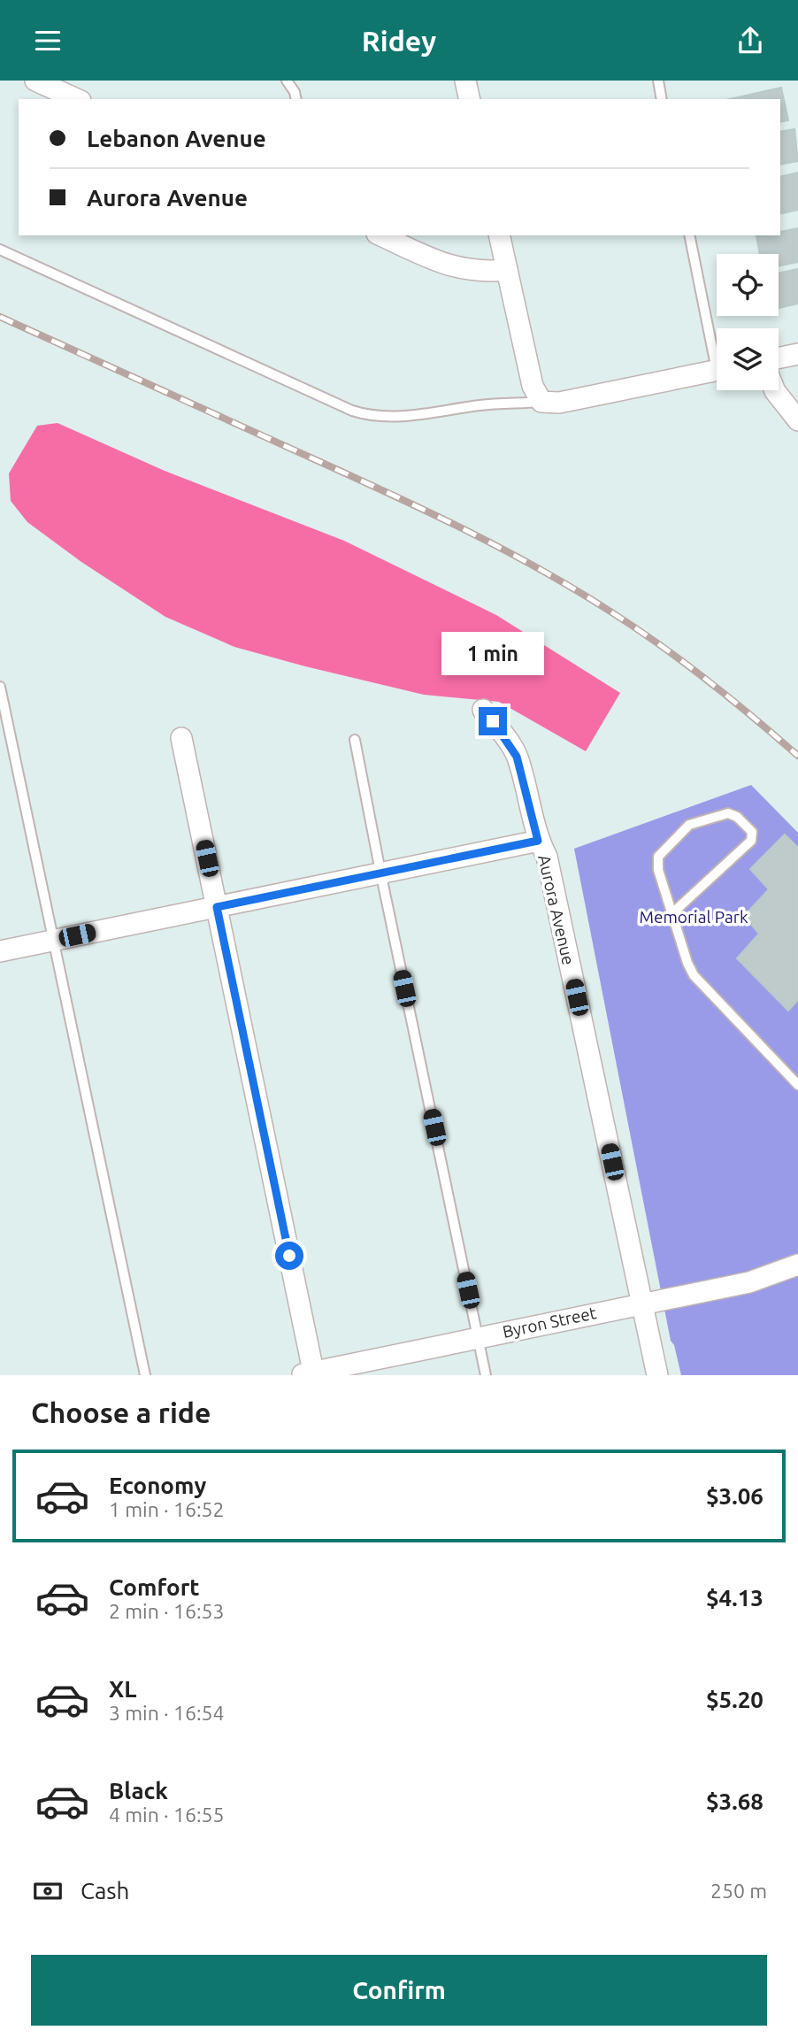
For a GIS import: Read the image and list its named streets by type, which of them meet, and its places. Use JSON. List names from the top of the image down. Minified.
{"streets":{"street":["Aurora Avenue","Byron Street"]},"crossings":[["Aurora Avenue","Byron Street"]],"parks":["Memorial Park"],"page":{"header":"Ridey","banner":["Lebanon Avenue","Aurora Avenue"],"bubble":"1 min","heading":"Choose a ride","list":[{"name":"Economy","note":"1 min · 16:52","value":"$3.06"},{"name":"Comfort","note":"2 min · 16:53","value":"$4.13"},{"name":"XL","note":"3 min · 16:54","value":"$5.20"},{"name":"Black","note":"4 min · 16:55","value":"$3.68"}],"pay":["Cash","250 m"],"buttons":"Confirm"}}
